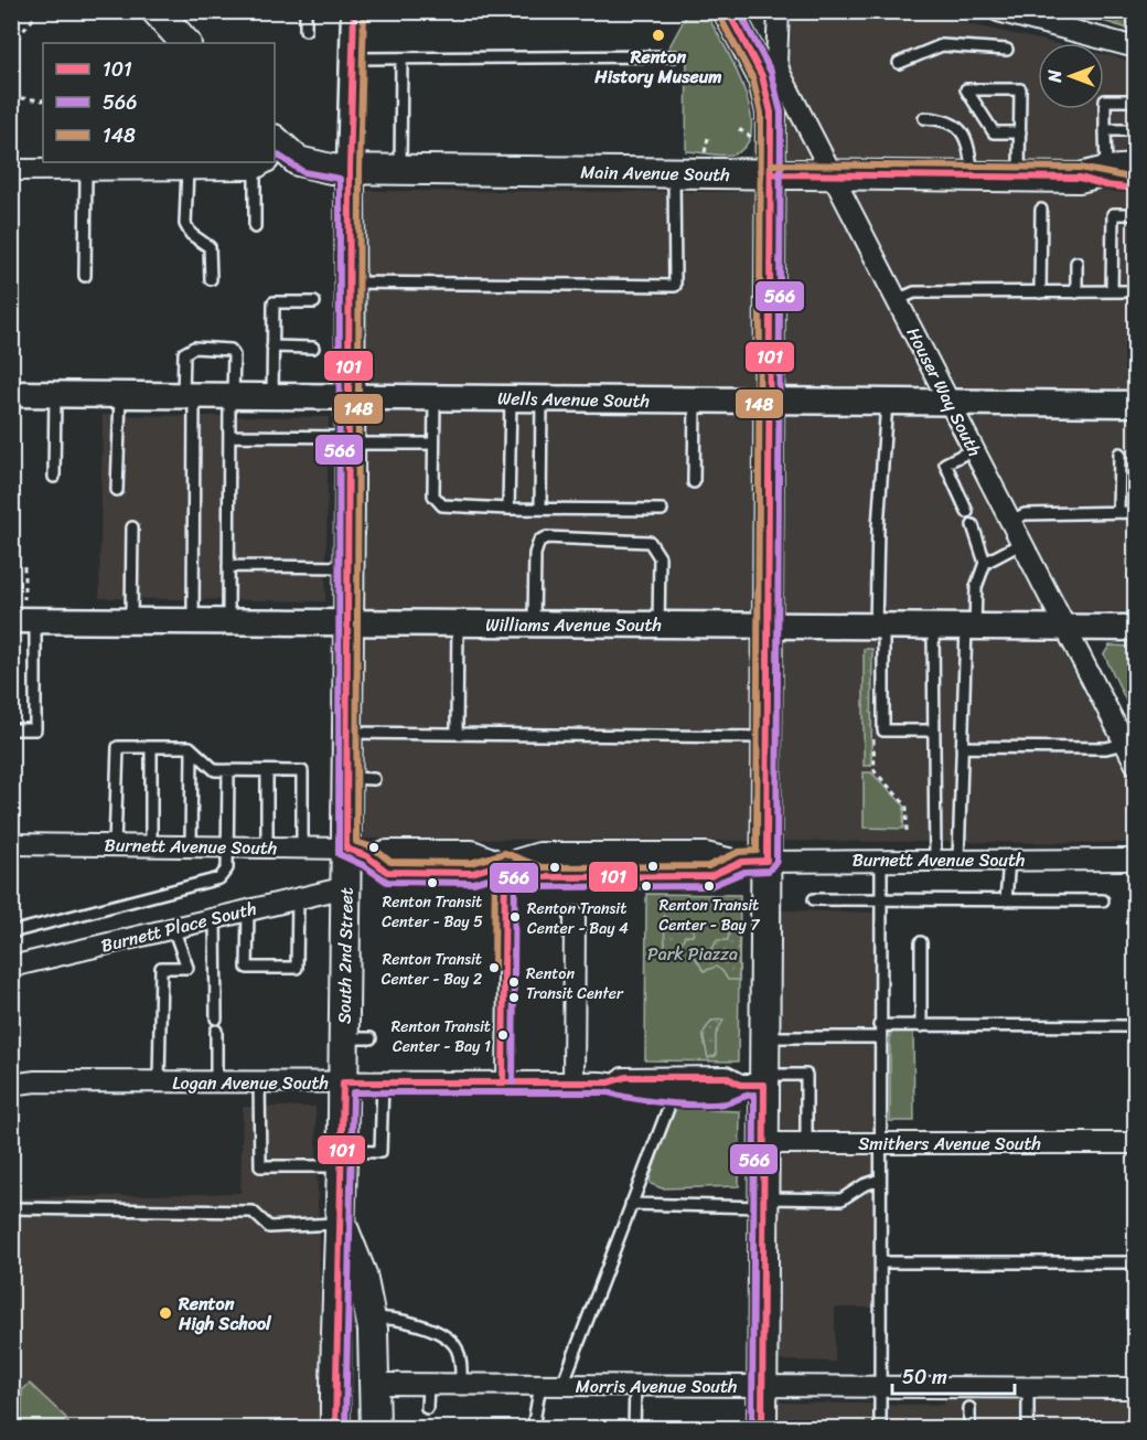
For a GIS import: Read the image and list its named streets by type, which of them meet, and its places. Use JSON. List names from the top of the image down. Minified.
{"streets":{"main road":["Main Avenue South","South 2nd Street"],"street":["Houser Way South","Wells Avenue South","Williams Avenue South","Burnett Avenue South","Burnett Place South","Logan Avenue South","Smithers Avenue South","Morris Avenue South"]},"crossings":[["Main Avenue South","Houser Way South"],["Main Avenue South","South 2nd Street"],["Houser Way South","Wells Avenue South"],["Houser Way South","Williams Avenue South"],["Wells Avenue South","South 2nd Street"],["Williams Avenue South","South 2nd Street"],["Burnett Avenue South","South 2nd Street"],["Burnett Place South","South 2nd Street"],["South 2nd Street","Logan Avenue South"],["South 2nd Street","Morris Avenue South"]],"parks":["Park Piazza"],"places":["Renton History Museum","Renton Transit Center - Bay 5","Renton Transit Center - Bay 7","Renton Transit Center - Bay 4","Renton Transit Center - Bay 2","Renton Transit Center","Renton Transit Center - Bay 1","Renton High School"],"lines":["transit line 101","transit line 566","transit line 148"],"legend":["101","566","148"],"scale_bar":"50 m","north":"left"}
